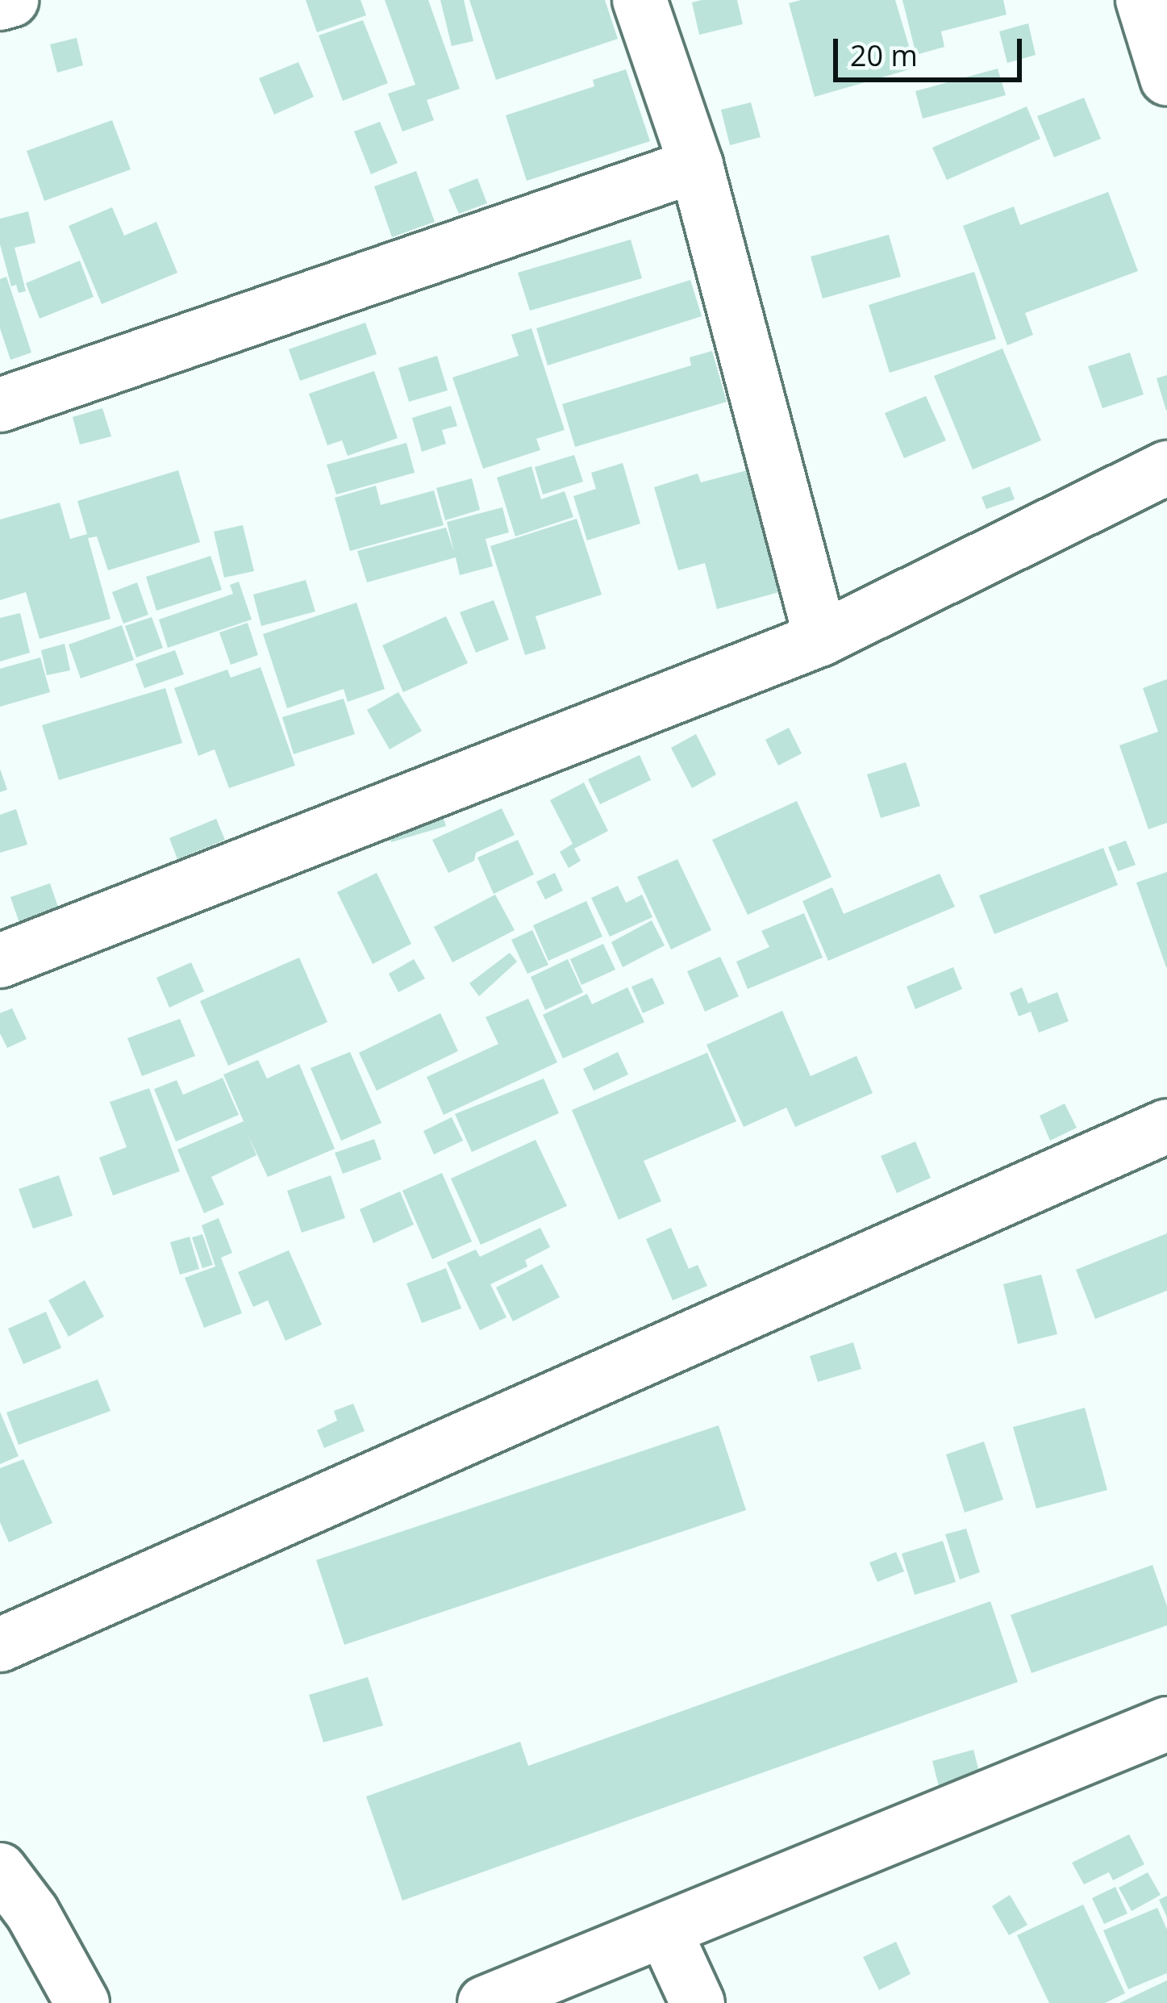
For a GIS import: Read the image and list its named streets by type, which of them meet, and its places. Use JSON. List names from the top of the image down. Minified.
{"scale_bar":"20 m"}
